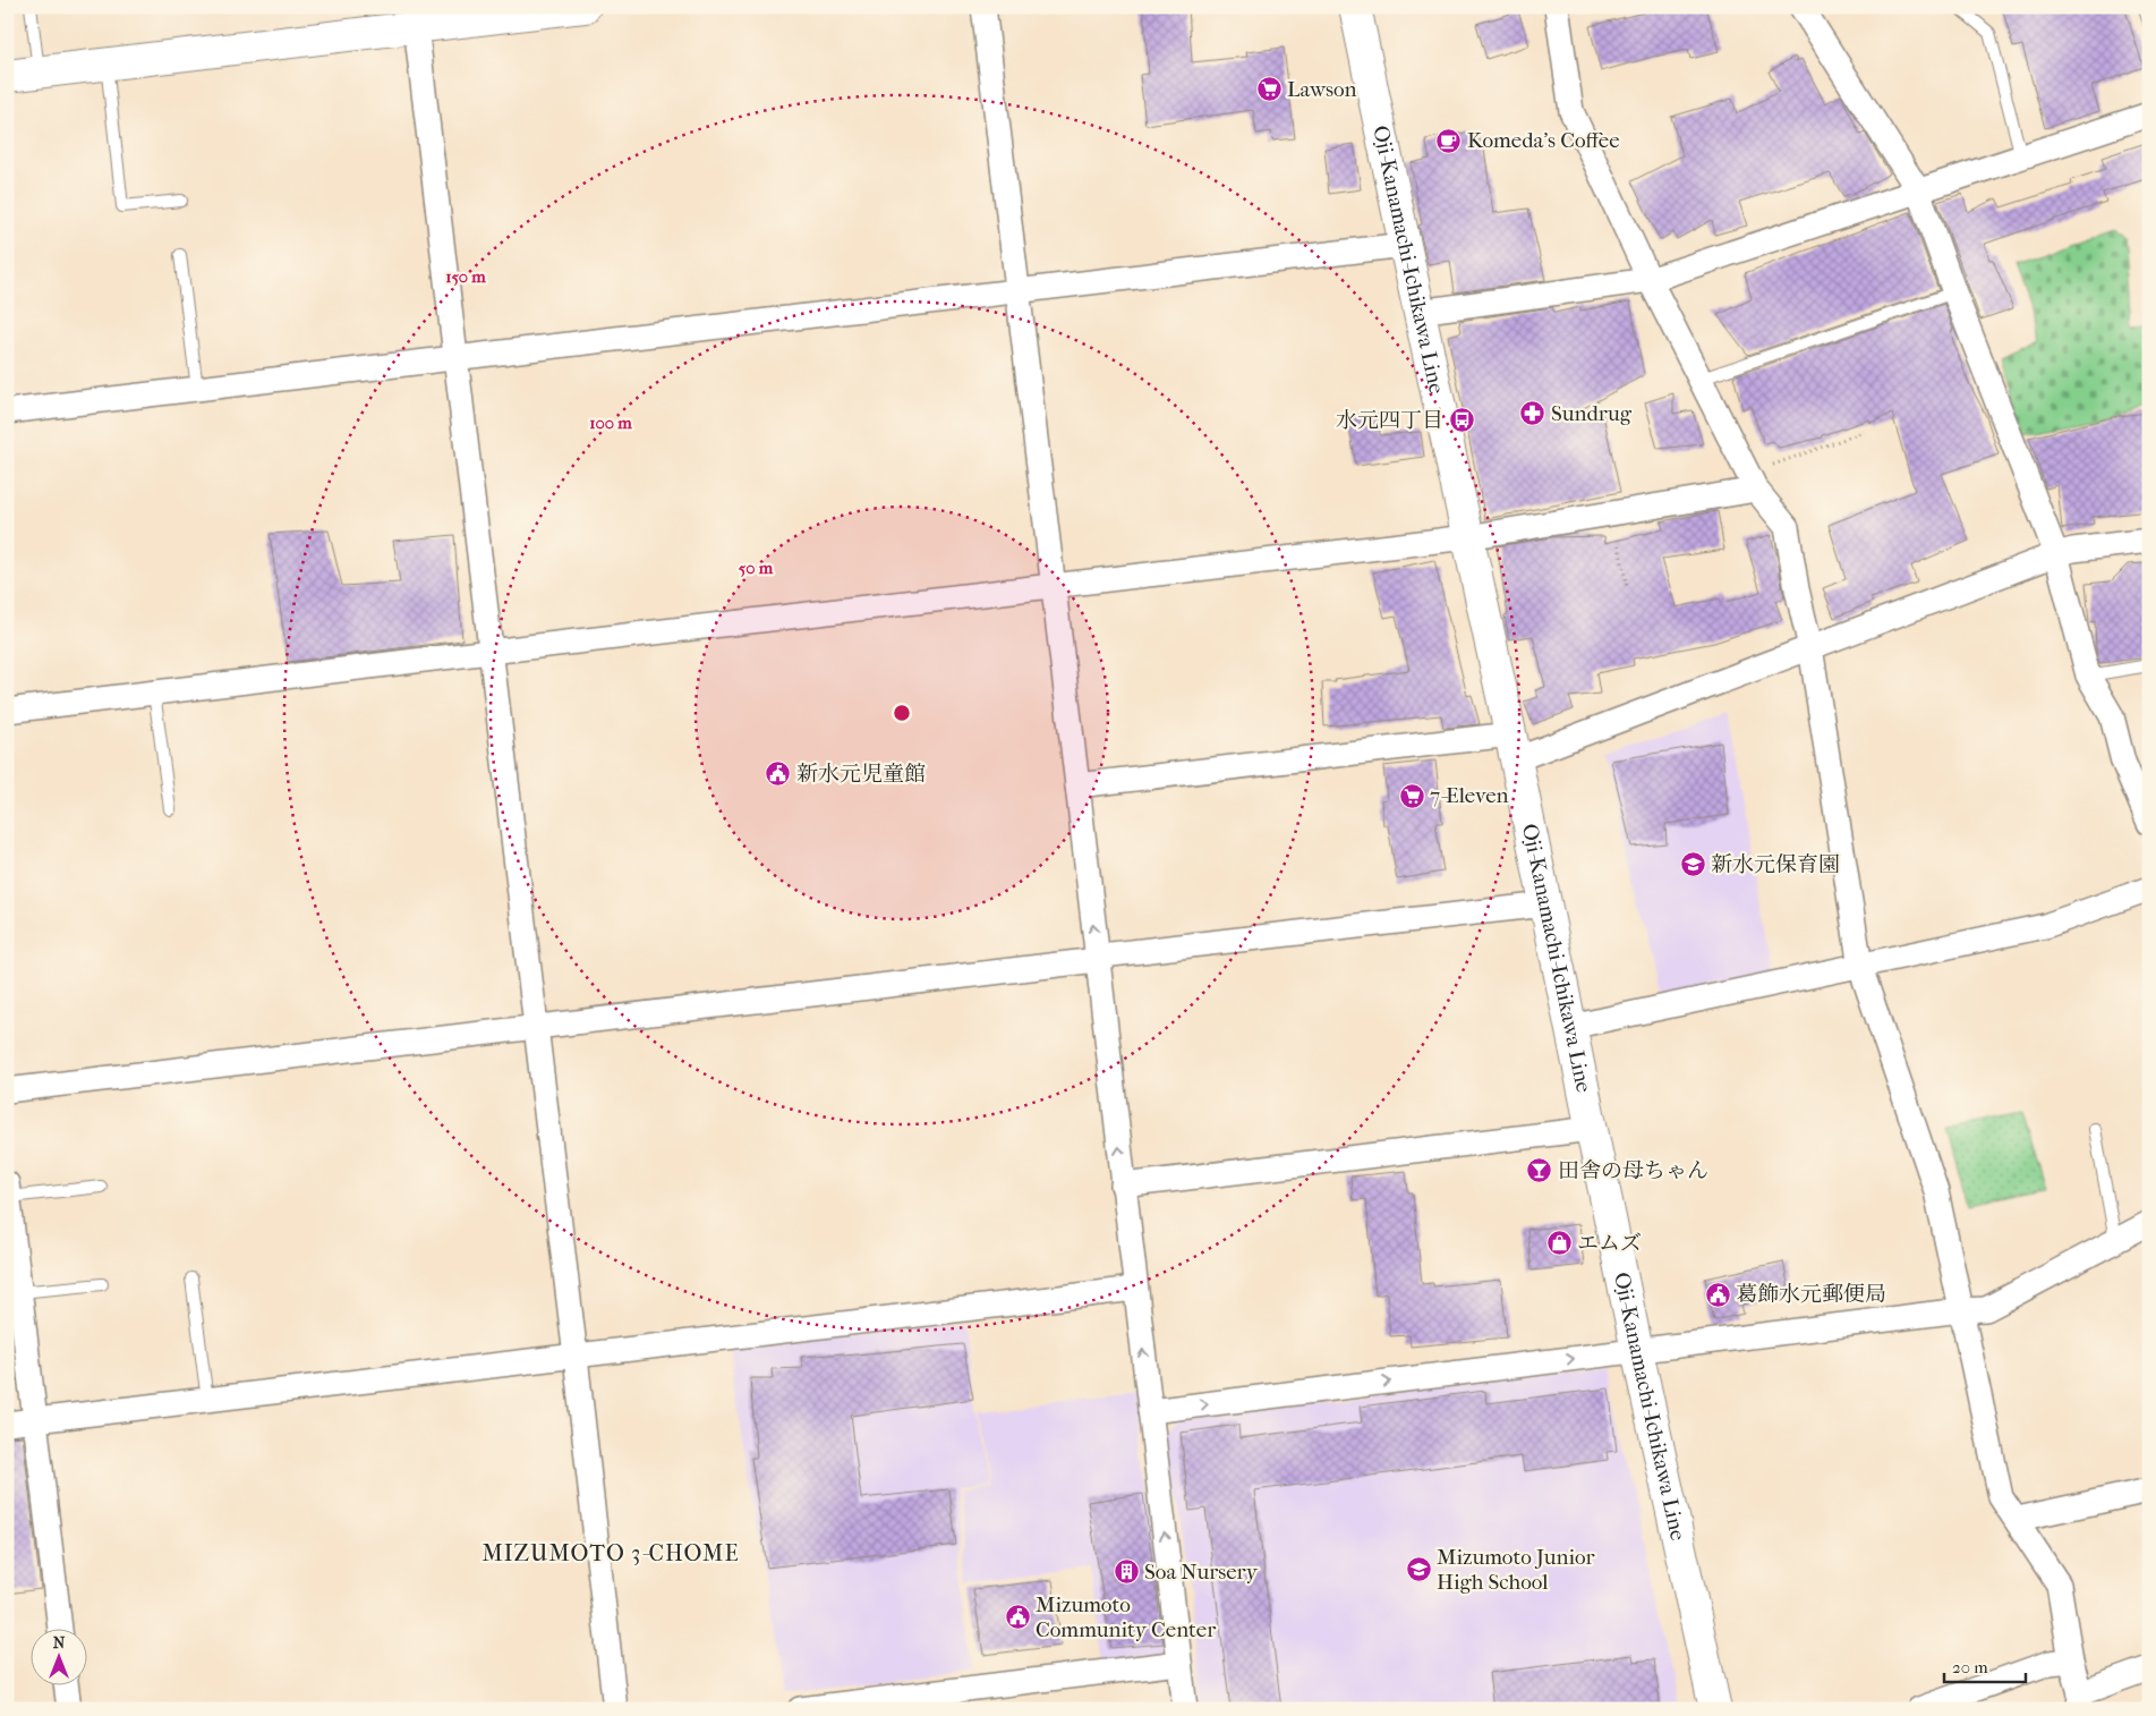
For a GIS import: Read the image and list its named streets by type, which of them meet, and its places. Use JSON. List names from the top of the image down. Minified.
{"streets":{"main road":["Oji-Kanamachi-Ichikawa Line"]},"districts":["MIZUMOTO 3-CHOME"],"places":{"supermarket":["Lawson","7-Eleven"],"cafe":["Komeda's Coffee"],"pharmacy":["Sundrug"],"bus stop":["水元四丁目"],"public building":["新水元児童館","葛飾水元郵便局","Mizumoto Community Center"],"school or university":["新水元保育園","Mizumoto Junior High School"],"bar":["田舎の母ちゃん"],"shop":["エムズ"],"building":["Soa Nursery"]},"scale_bar":"20 m","north":"top","rings":["150 m","100 m","50 m"]}
